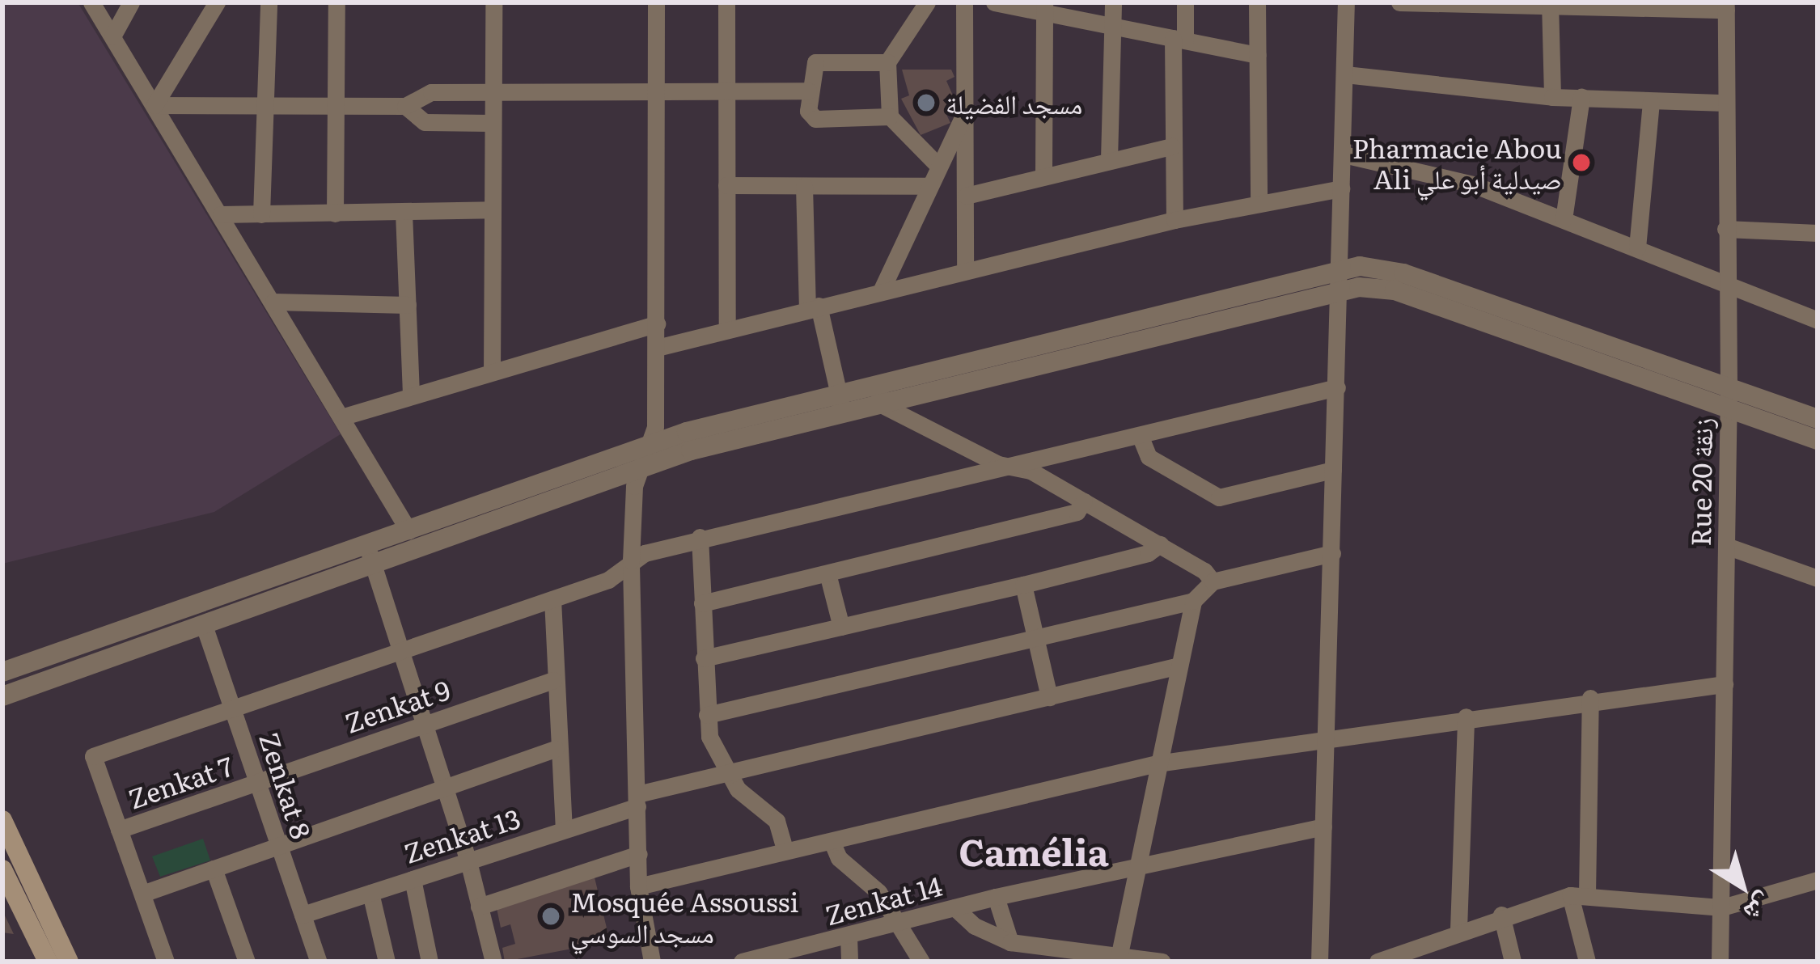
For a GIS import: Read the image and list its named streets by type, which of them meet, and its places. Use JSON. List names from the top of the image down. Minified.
{"streets":{"street":["Rue 20 زنقة","Zenkat 9","Zenkat 7","Zenkat 8","Zenkat 13","Zenkat 14"]},"crossings":[["Zenkat 9","Zenkat 7"],["Zenkat 9","Zenkat 8"],["Zenkat 7","Zenkat 8"],["Zenkat 8","Zenkat 13"]],"districts":["Camélia"],"places":["مسجد الفضيلة","Pharmacie Abou Ali صيدلية أبو علي","Mosquée Assoussi مسجد السوسي"],"north":"bottom right"}
